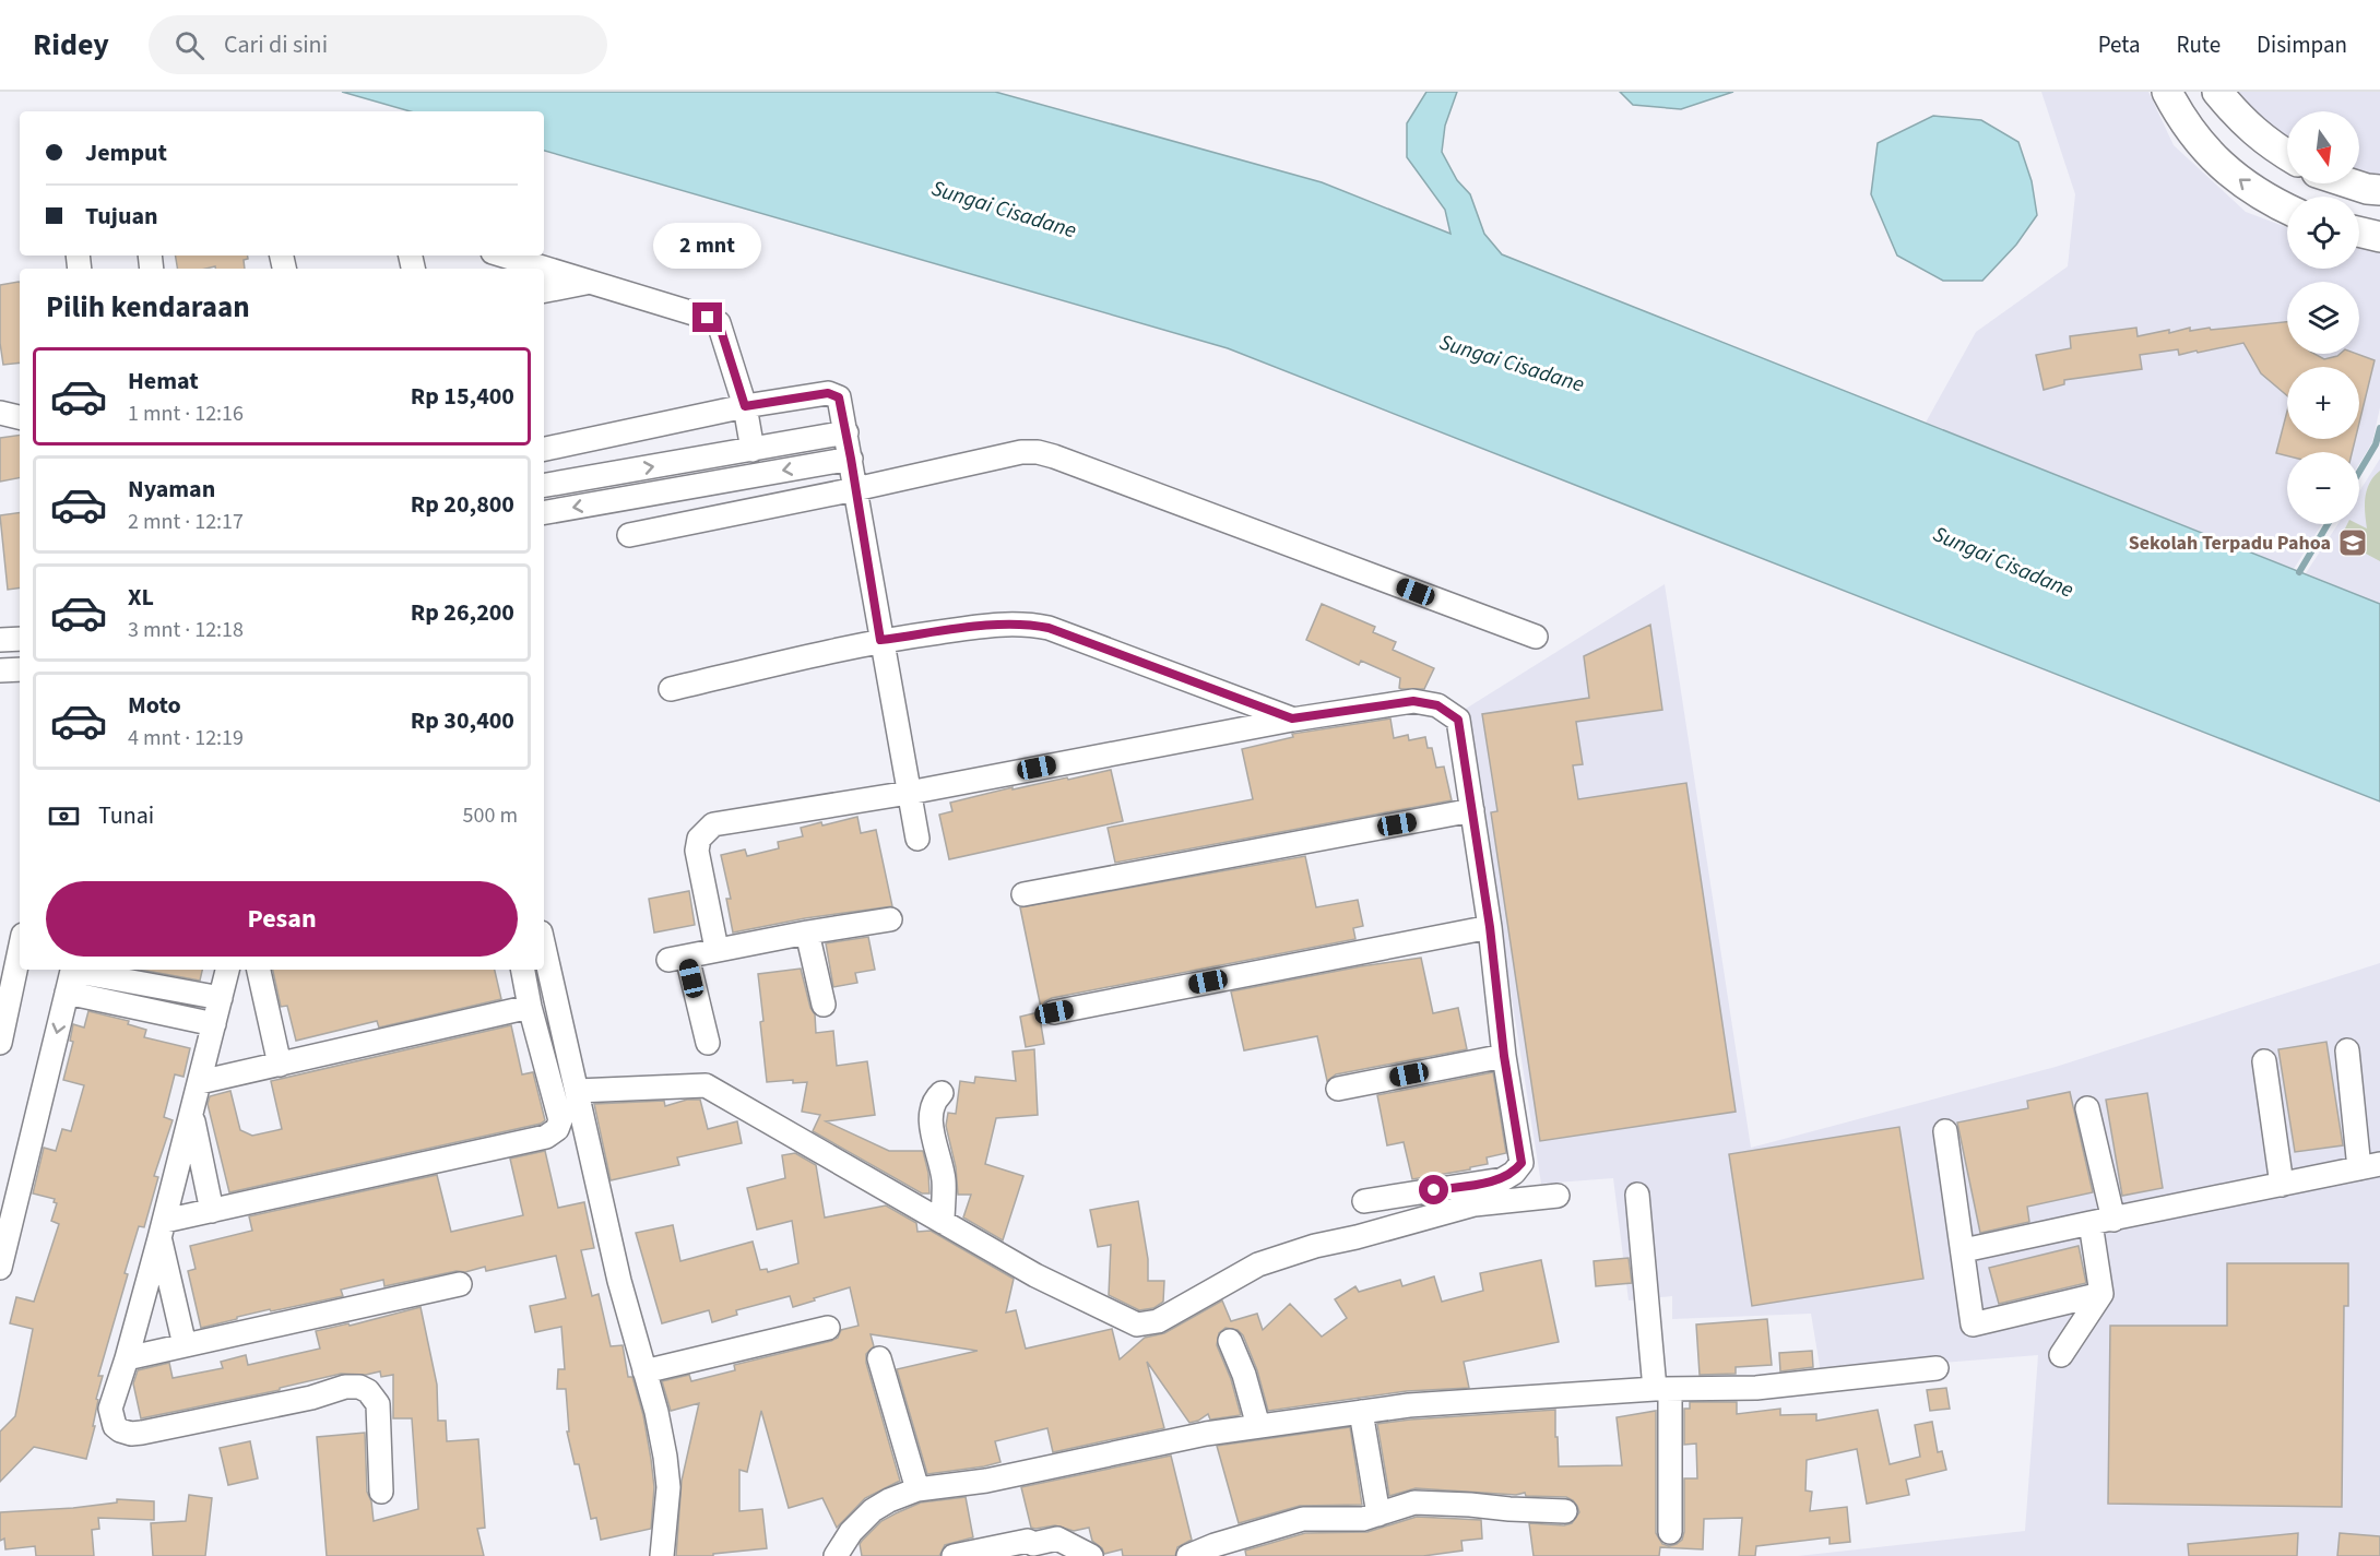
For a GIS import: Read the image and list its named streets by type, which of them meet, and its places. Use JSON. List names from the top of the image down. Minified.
{"water":["Sungai Cisadane"],"places":{"school or university":["Sekolah Terpadu Pahoa"]},"north":"bottom","page":{"header":"Ridey","search":"Cari di sini","nav":["Peta","Rute","Disimpan"],"map_buttons":["+","−"],"banner":["Jemput","Tujuan"],"bubble":"2 mnt","heading":"Pilih kendaraan","list":[{"name":"Hemat","note":"1 mnt · 12:16","value":"Rp 15,400"},{"name":"Nyaman","note":"2 mnt · 12:17","value":"Rp 20,800"},{"name":"XL","note":"3 mnt · 12:18","value":"Rp 26,200"},{"name":"Moto","note":"4 mnt · 12:19","value":"Rp 30,400"}],"pay":["Tunai","500 m"],"buttons":"Pesan"}}
